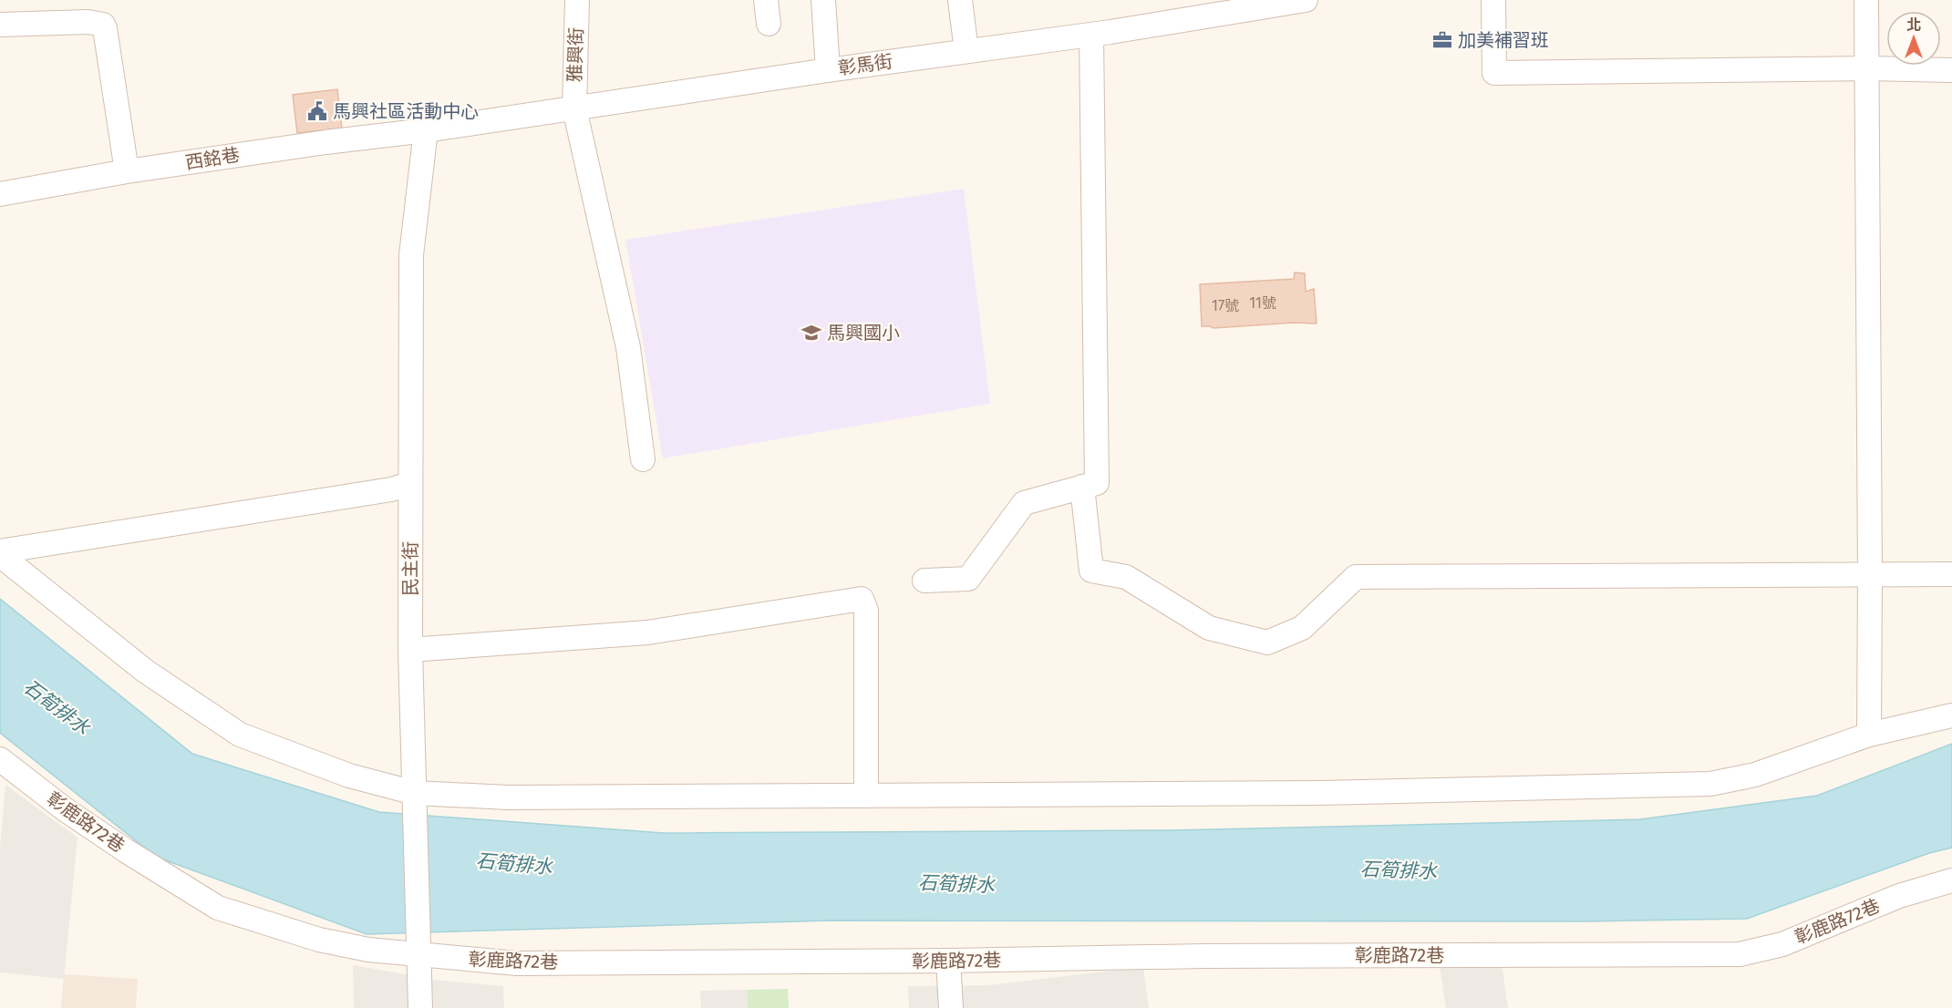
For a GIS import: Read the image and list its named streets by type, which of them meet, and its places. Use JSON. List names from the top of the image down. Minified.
{"streets":{"street":["雅興街","彰馬街","西銘巷","民主街","彰鹿路72巷"]},"crossings":[["雅興街","彰馬街"],["彰馬街","西銘巷"],["彰馬街","民主街"],["西銘巷","民主街"],["民主街","彰鹿路72巷"]],"water":["石筍排水"],"places":{"office":["加美補習班"],"public building":["馬興社區活動中心"],"school or university":["馬興國小"]},"house_numbers":["11號","17號"],"north":"top"}
